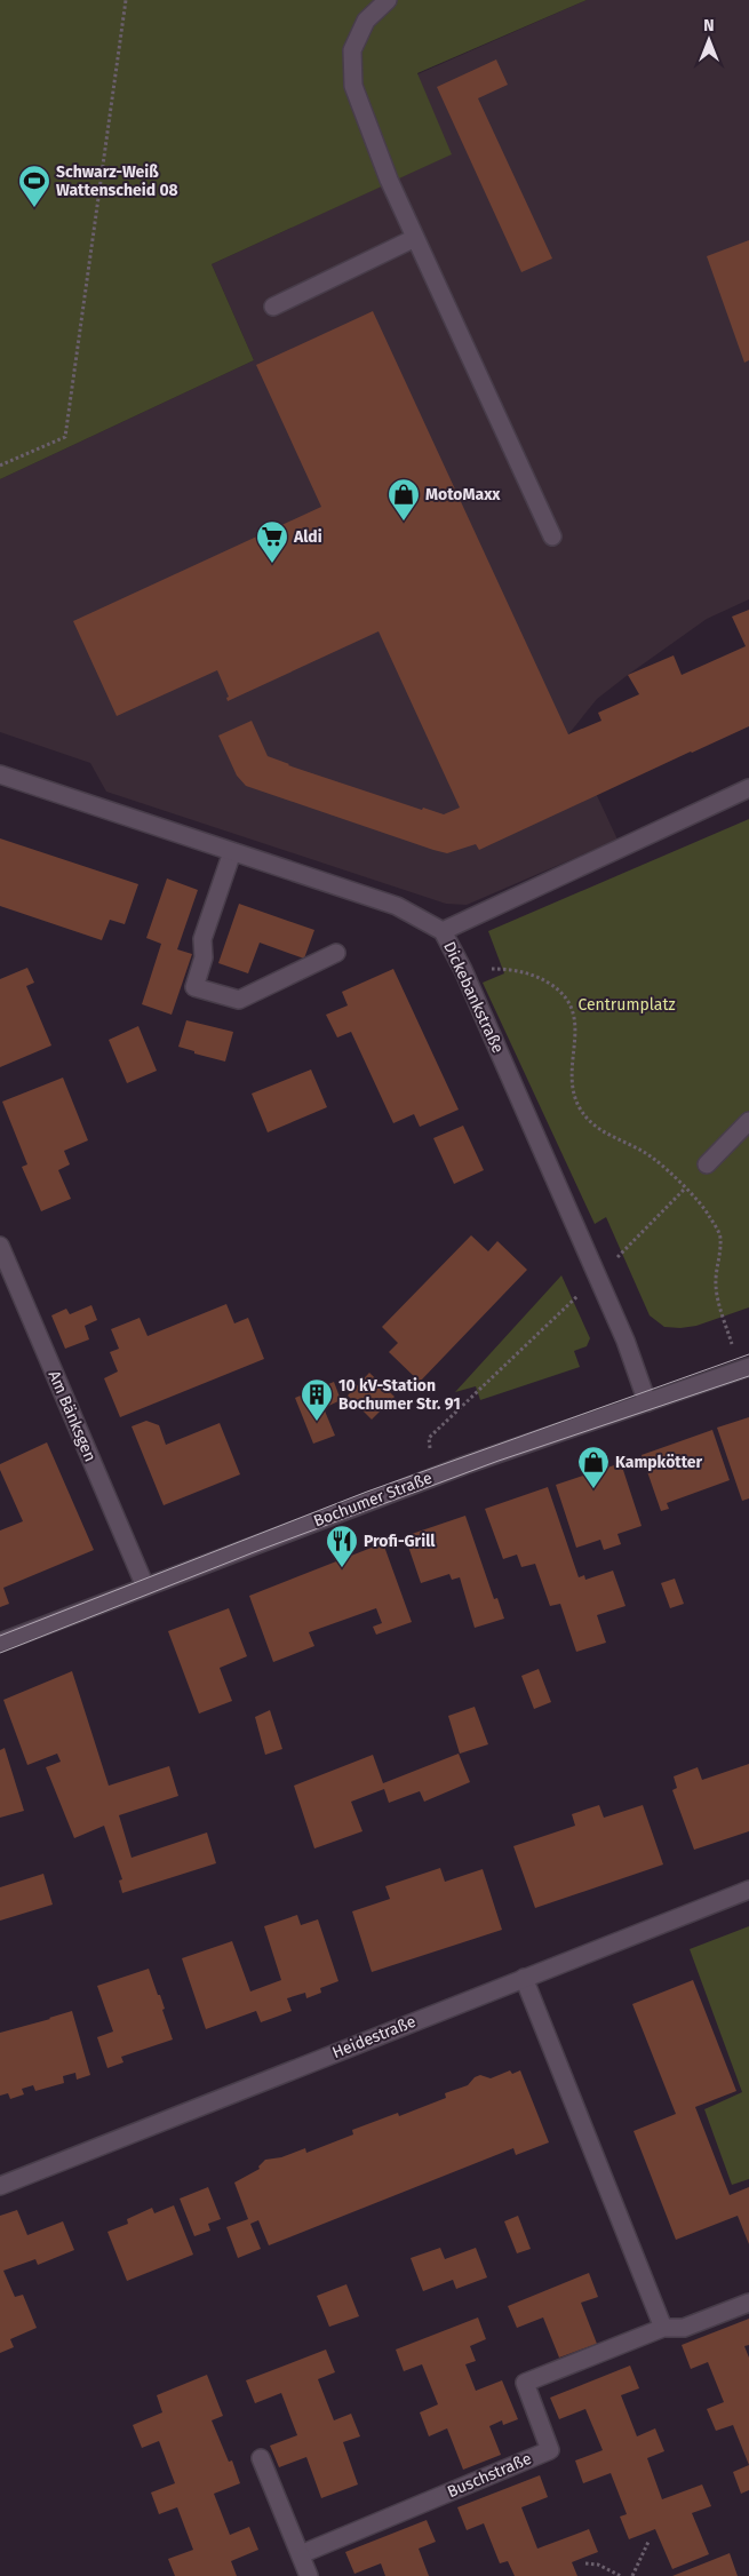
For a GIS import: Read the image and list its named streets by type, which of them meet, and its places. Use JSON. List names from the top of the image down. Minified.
{"streets":{"street":["Dickebankstraße","Am Bänksgen","Bochumer Straße","Heidestraße","Buschstraße"]},"crossings":[["Dickebankstraße","Bochumer Straße"],["Am Bänksgen","Bochumer Straße"]],"parks":["Centrumplatz"],"places":{"sports":["Schwarz-Weiß Wattenscheid 08"],"shop":["MotoMaxx","Kampkötter"],"supermarket":["Aldi"],"building":["10 kV-Station Bochumer Str. 91"],"restaurant":["Profi-Grill"]},"north":"top"}
